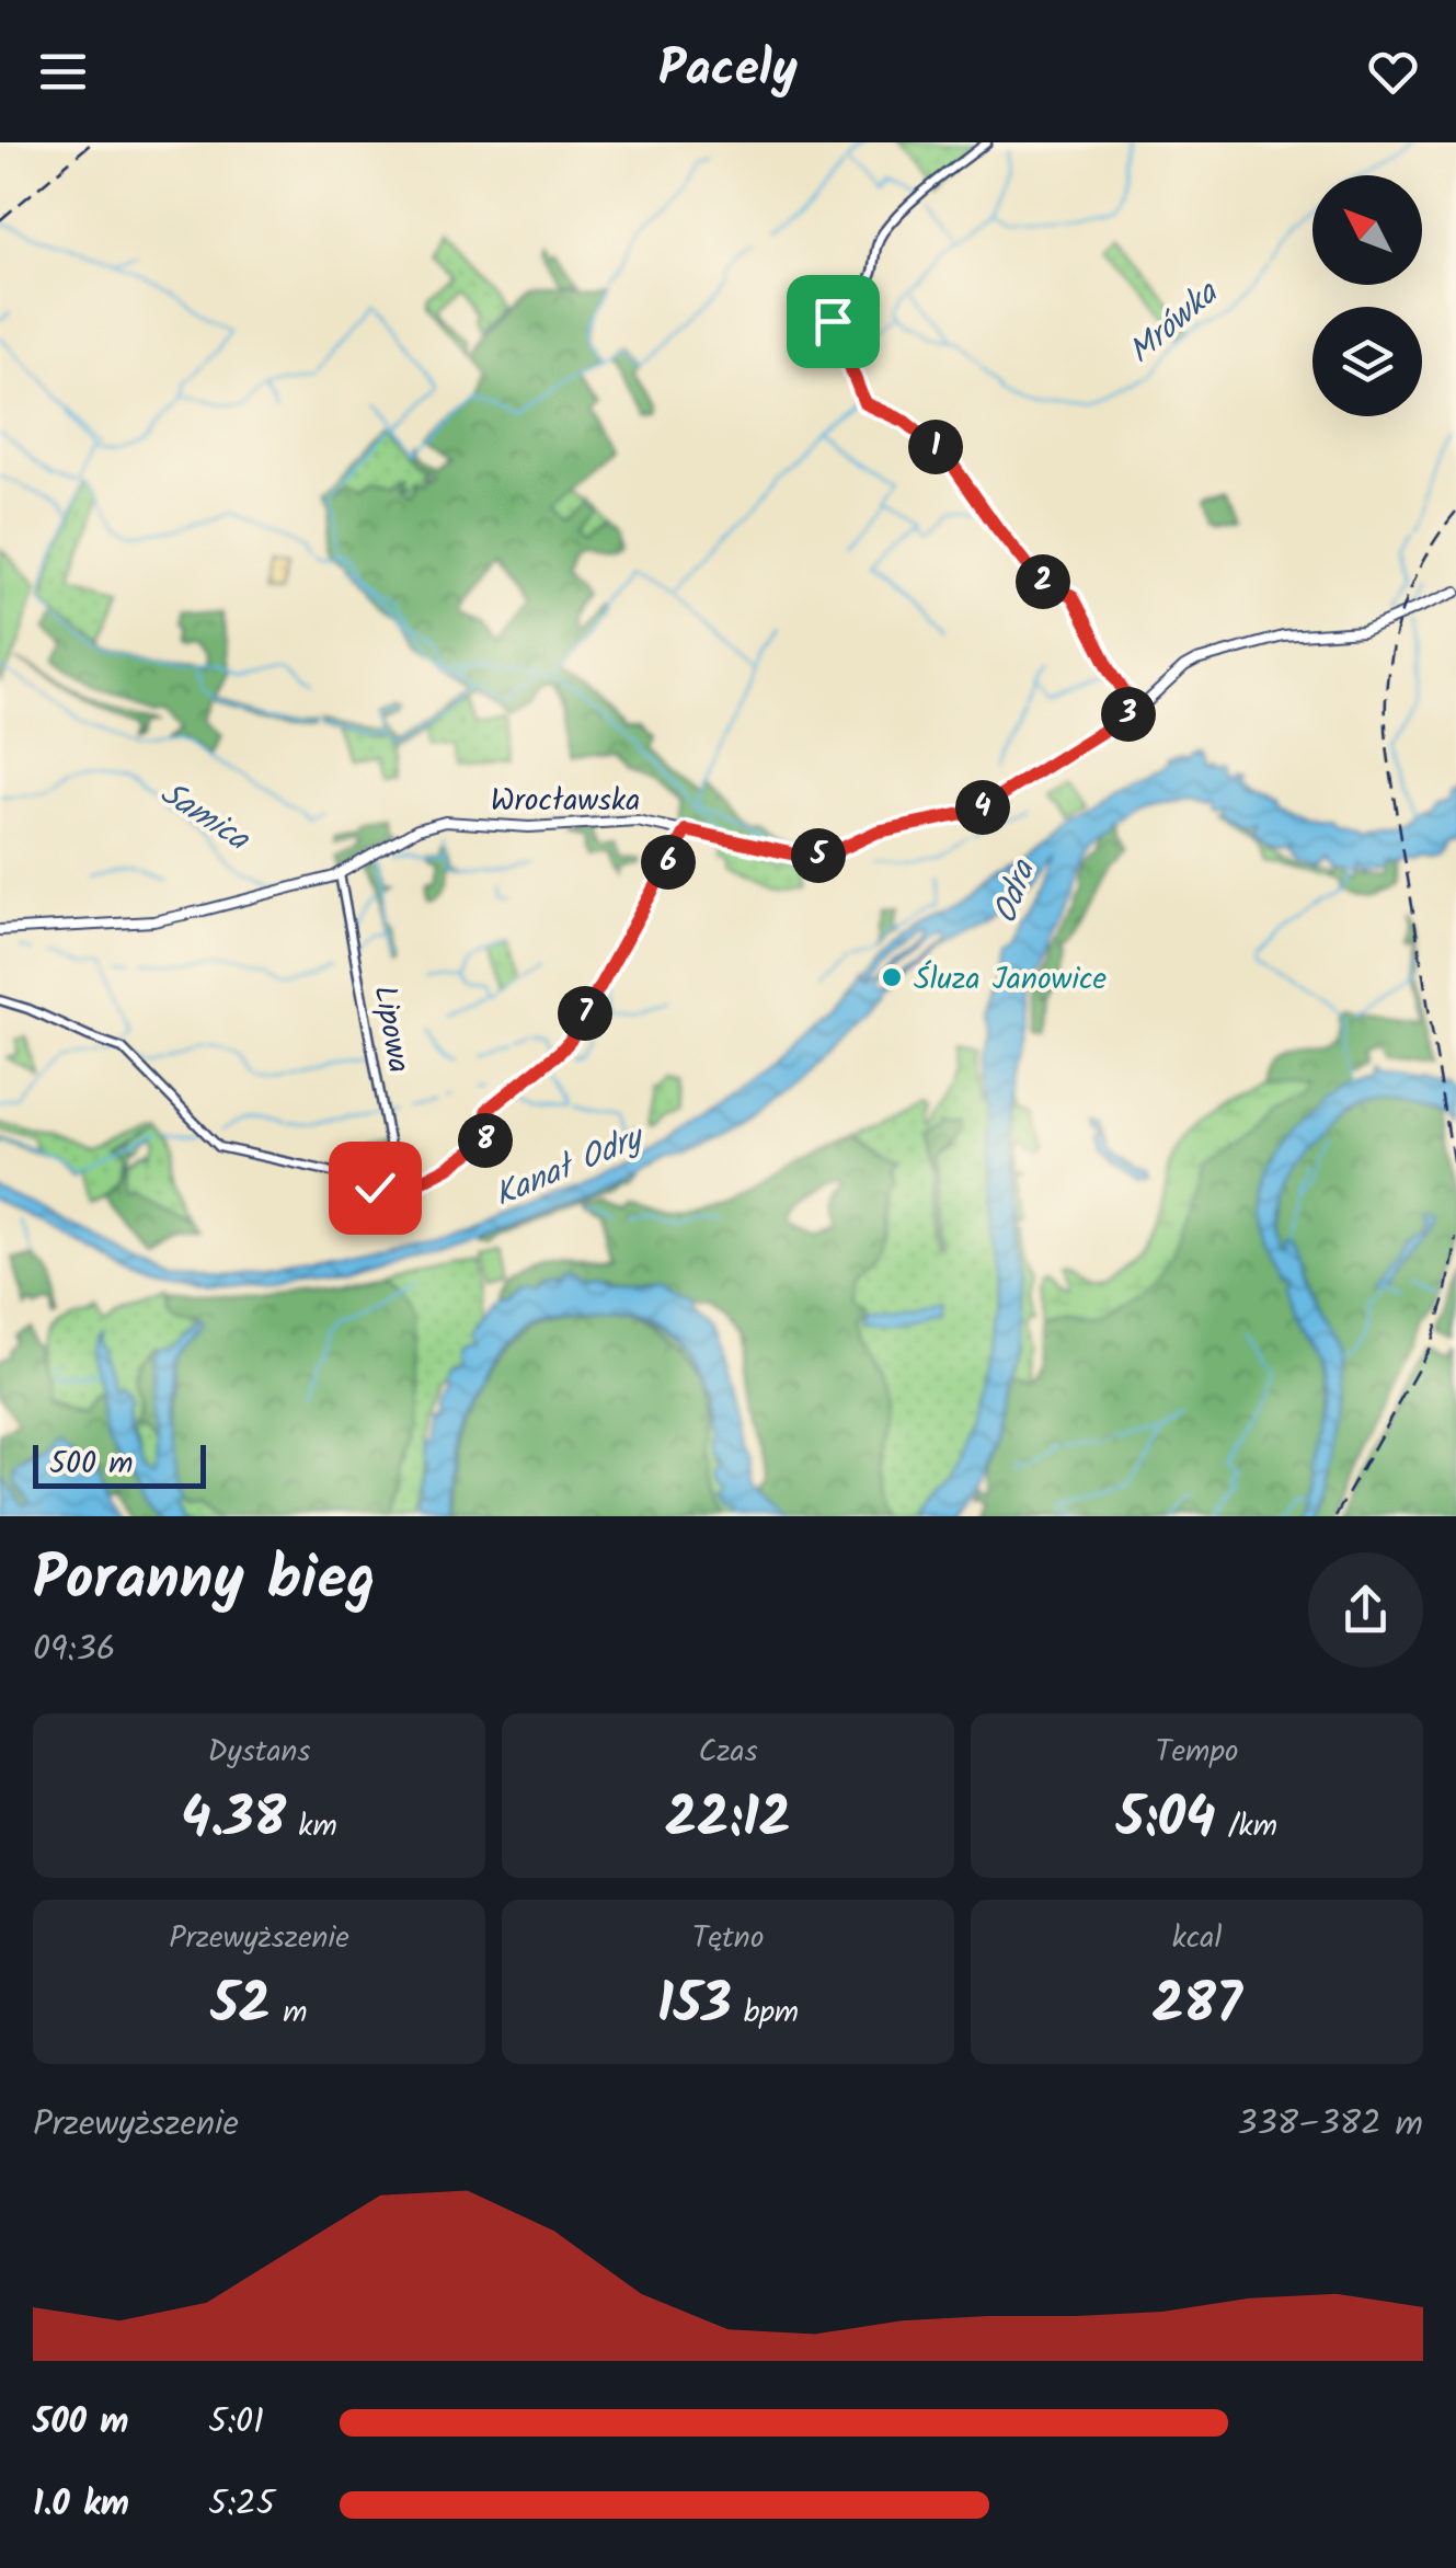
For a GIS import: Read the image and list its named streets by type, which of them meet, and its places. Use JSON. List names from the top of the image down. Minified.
{"streets":{"main road":["Wrocławska"],"street":["Lipowa"]},"crossings":[["Wrocławska","Lipowa"]],"water":["Mrówka","Samica","Odra","Kanał Odry"],"places":["Śluza Janowice"],"scale_bar":"500 m","north":"top left","page":{"header":"Pacely","pins":["1","2","3","4","5","6","7","8"],"scale":"500 m","heading":["Poranny bieg","09:36"],"stats":[["Dystans","4.38 km"],["Czas","22:12"],["Tempo","5:04 /km"],["Przewyższenie","52 m"],["Tętno","153 bpm"],["kcal","287"]],"chart":["Przewyższenie","338–382 m"],"list":[{"name":"500 m","note":"5:01"},{"name":"1.0 km","note":"5:25"}]}}
